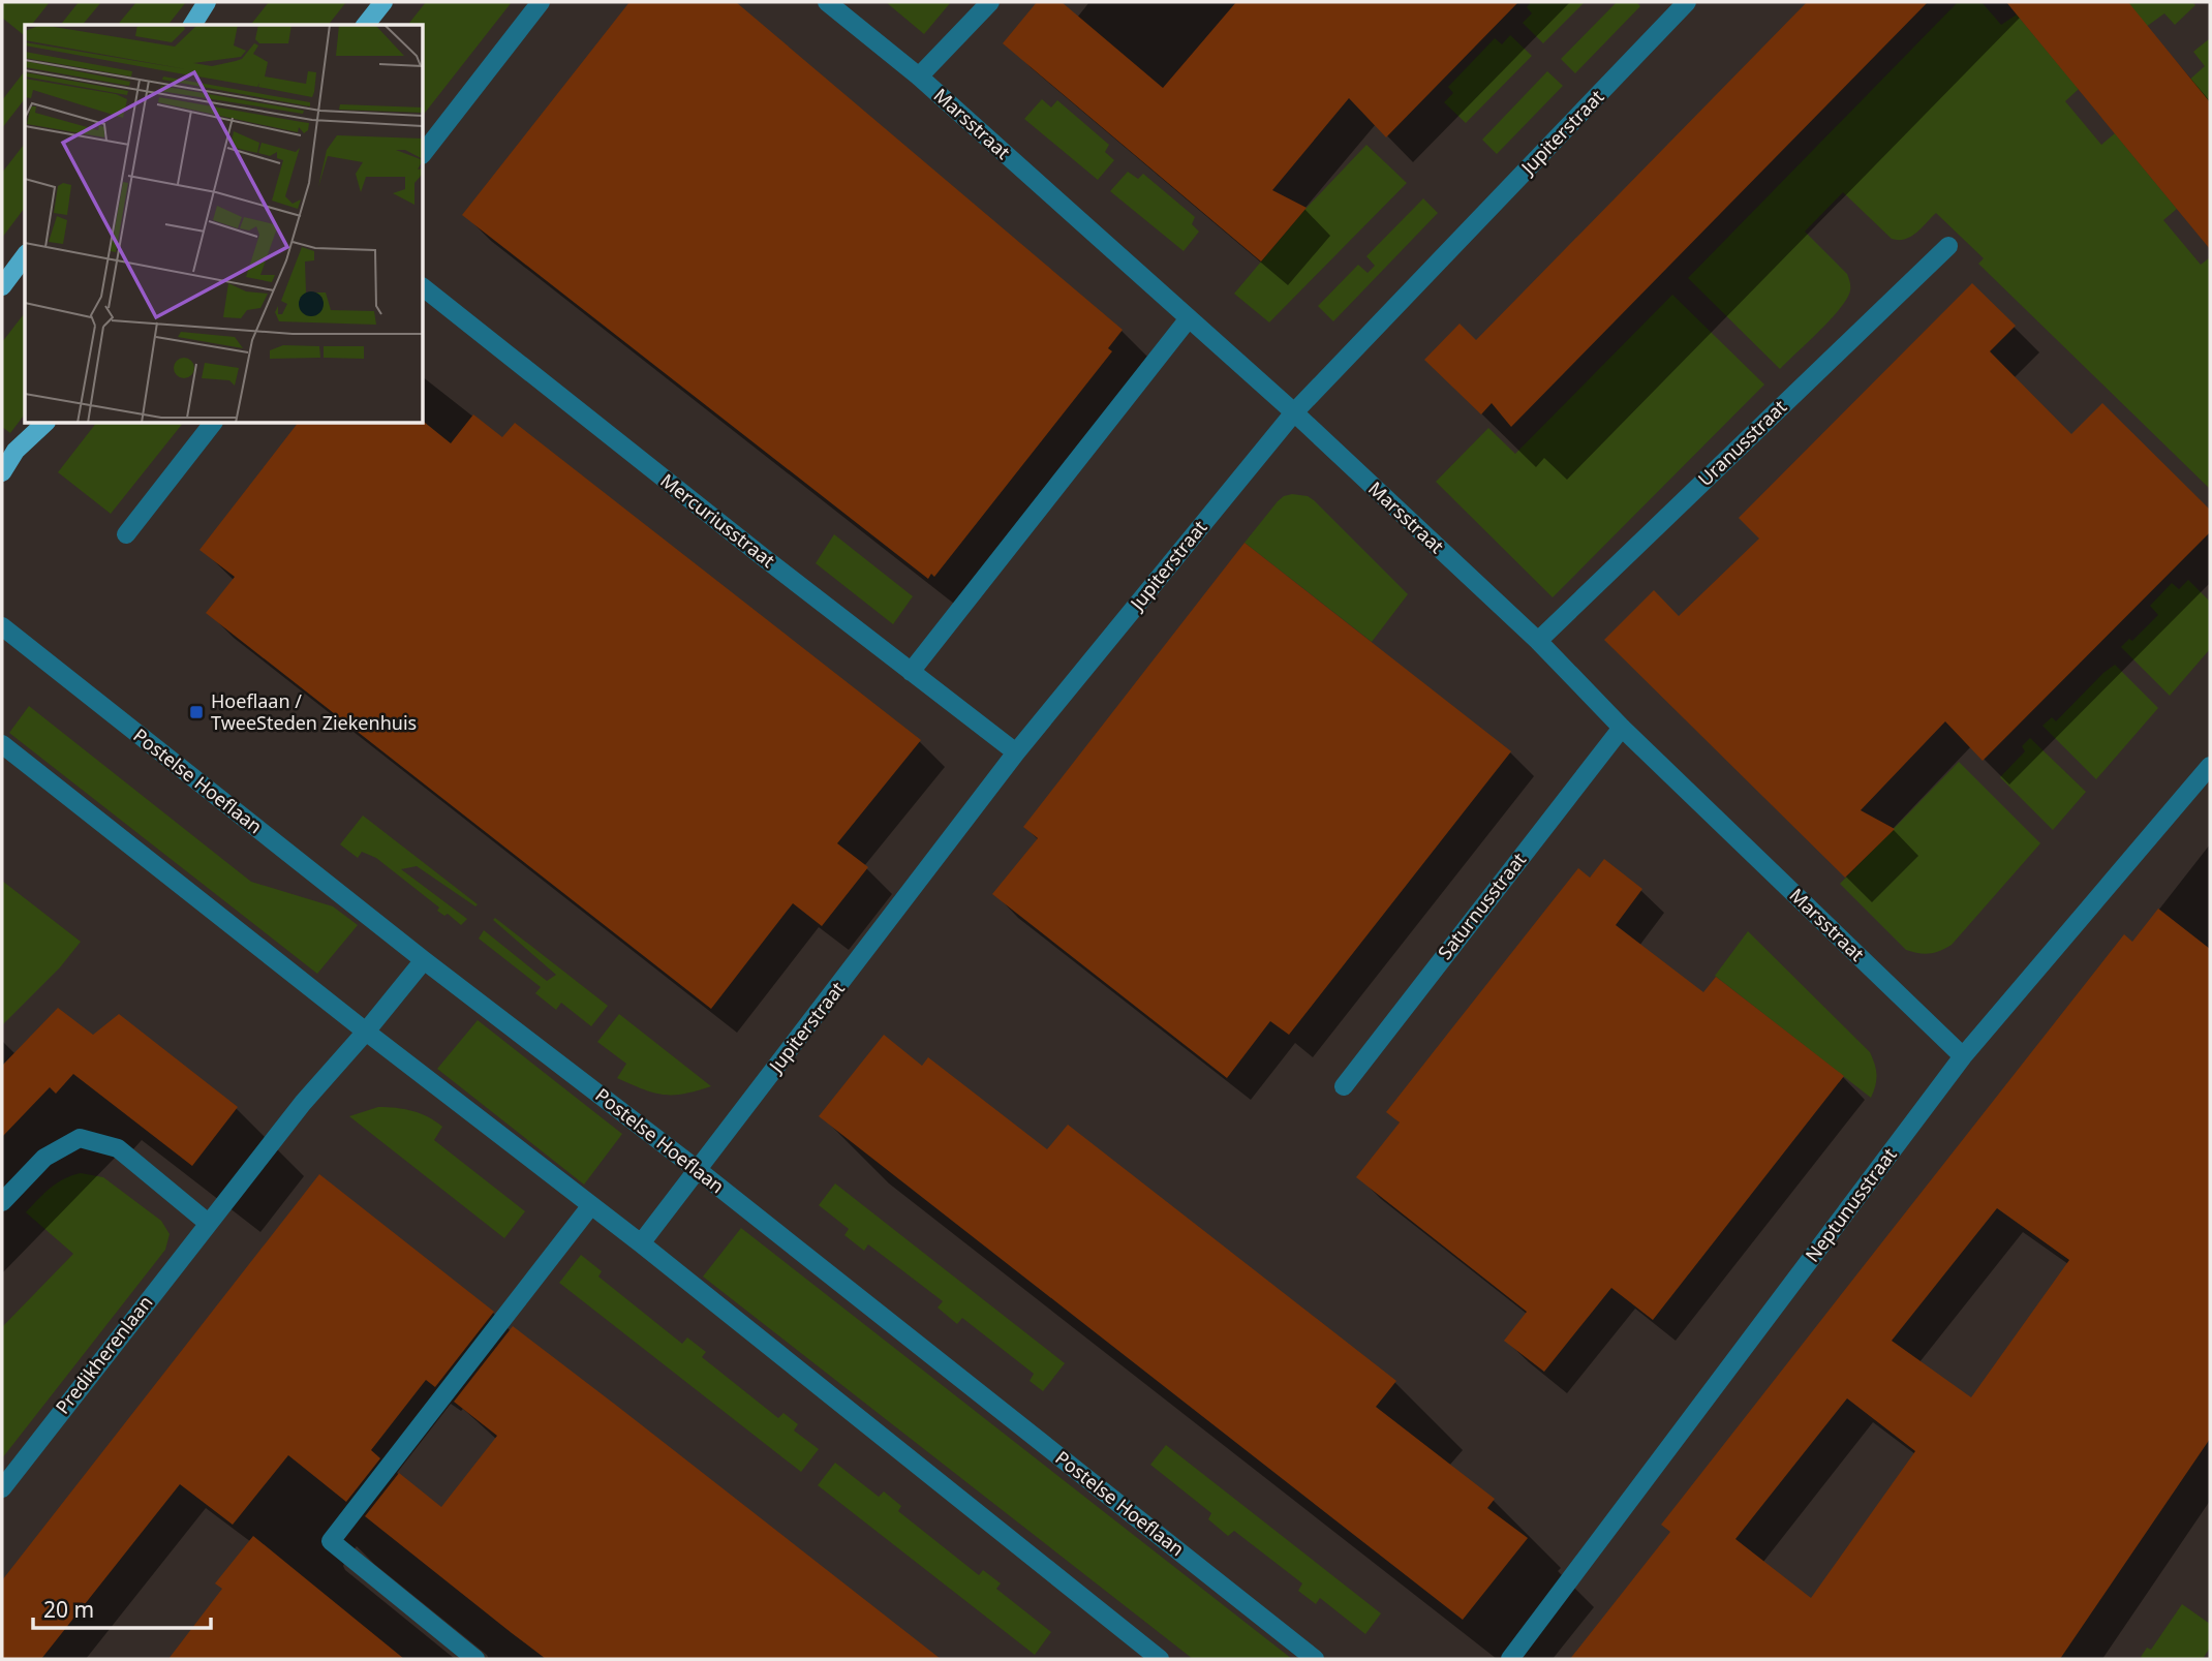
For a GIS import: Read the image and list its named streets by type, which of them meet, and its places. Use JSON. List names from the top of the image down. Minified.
{"streets":{"street":["Marsstraat","Jupiterstraat","Uranusstraat","Mercuriusstraat","Postelse Hoeflaan","Saturnusstraat","Neptunusstraat","Predikherenlaan"]},"crossings":[["Marsstraat","Jupiterstraat"],["Marsstraat","Uranusstraat"],["Marsstraat","Saturnusstraat"],["Marsstraat","Neptunusstraat"],["Jupiterstraat","Mercuriusstraat"],["Jupiterstraat","Postelse Hoeflaan"],["Postelse Hoeflaan","Predikherenlaan"]],"places":{"transit":["Hoeflaan / TweeSteden Ziekenhuis"]},"scale_bar":"20 m"}
